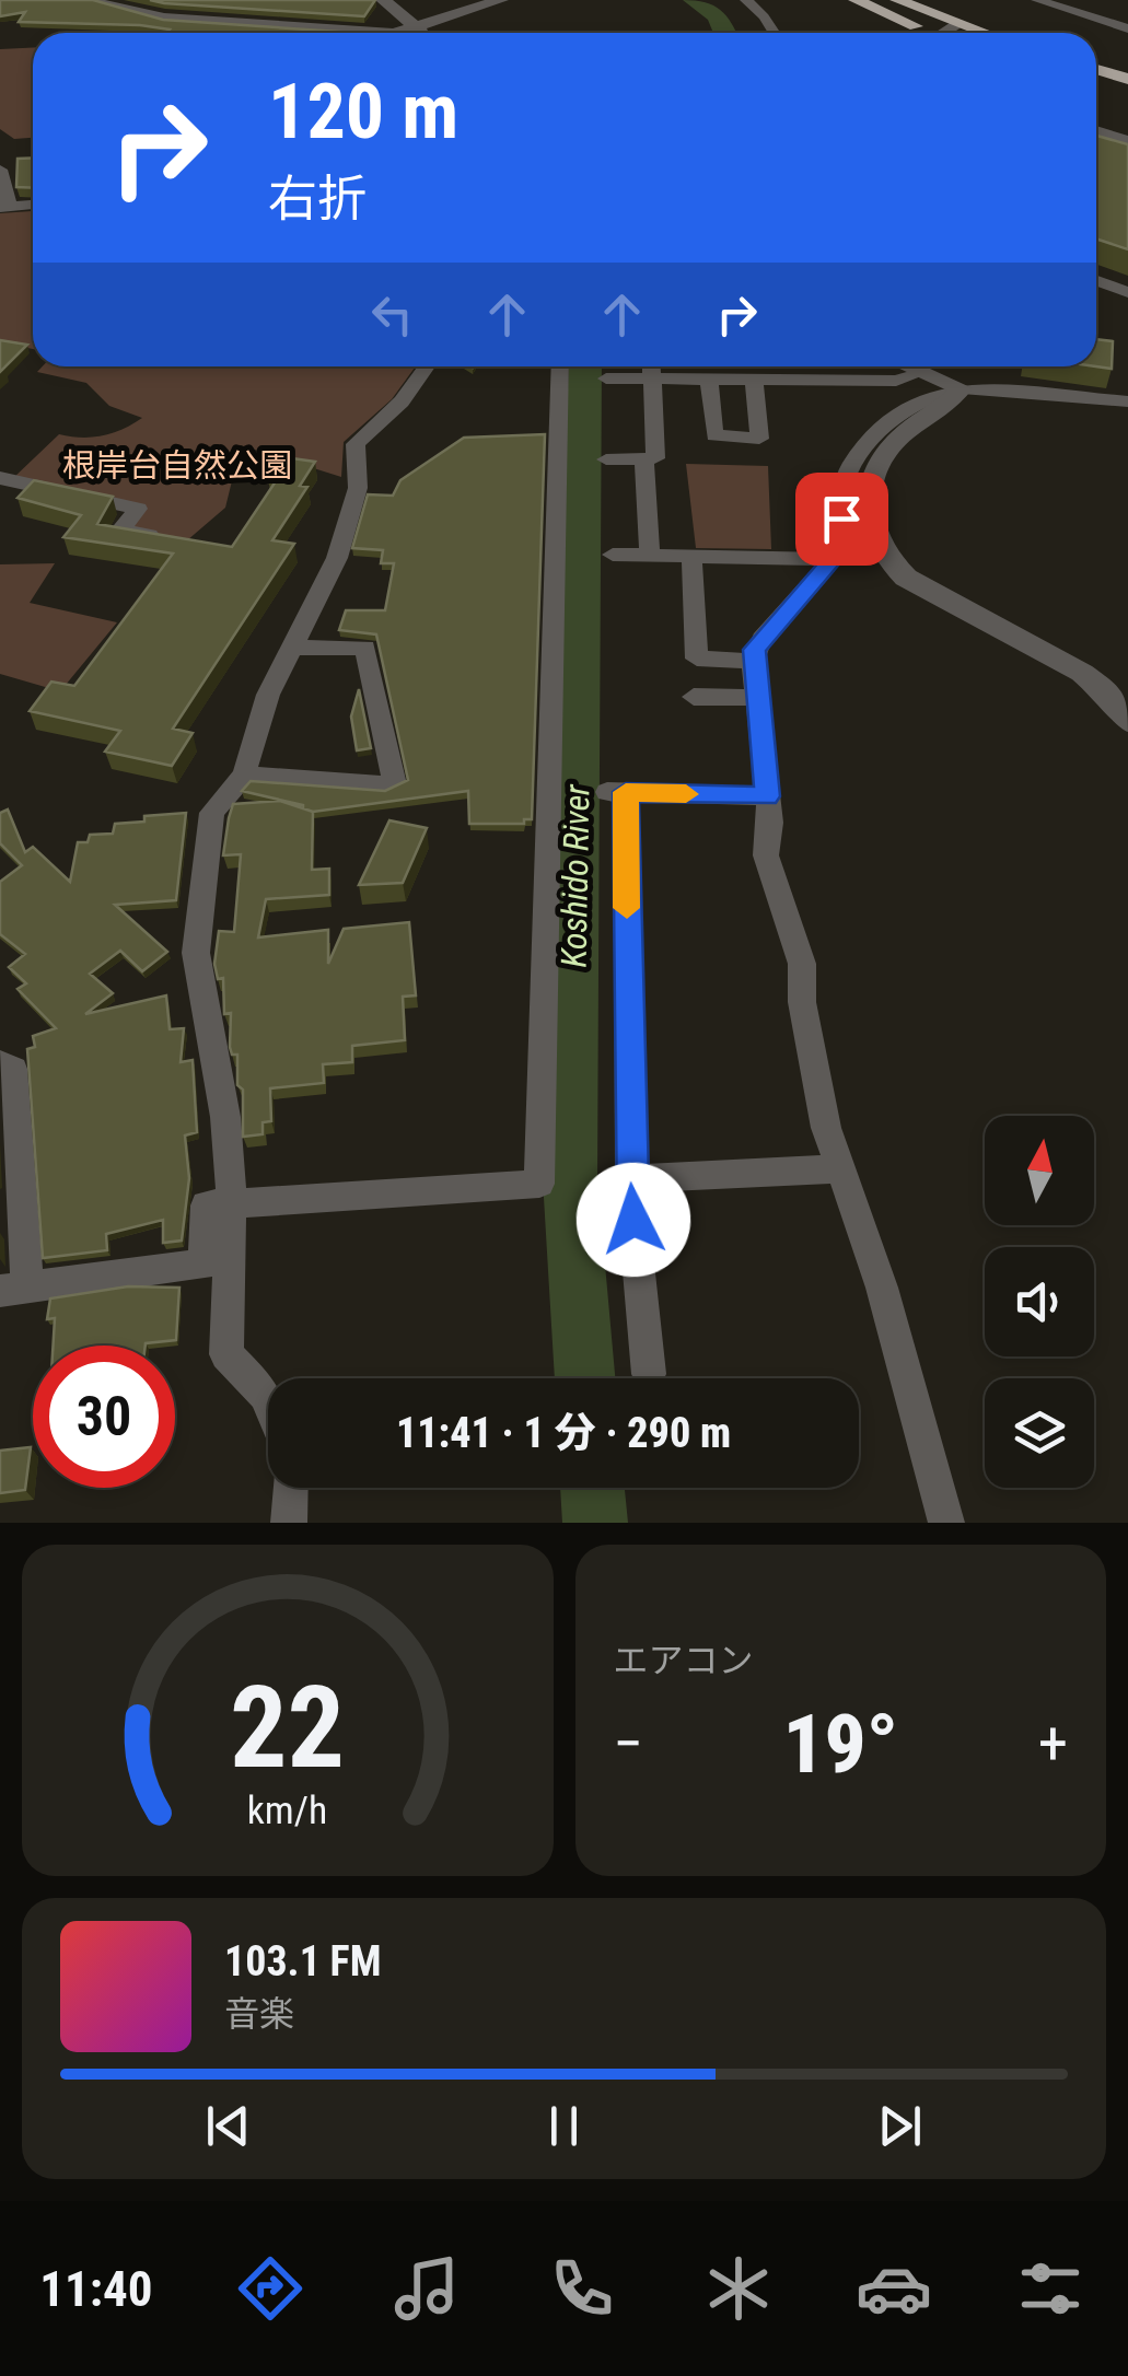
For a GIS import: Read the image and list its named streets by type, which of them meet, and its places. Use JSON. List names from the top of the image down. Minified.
{"water":["Koshido River"],"parks":["根岸台自然公園"],"north":"top","page":{"turn":["120 m","右折"],"limit":"30","trip":"11:41 · 1 分 · 290 m","tile":"エアコン","heat":["−","19°","+"],"song":["103.1 FM","音楽"],"tabs":"11:40","gauge":["22","km/h"]}}
